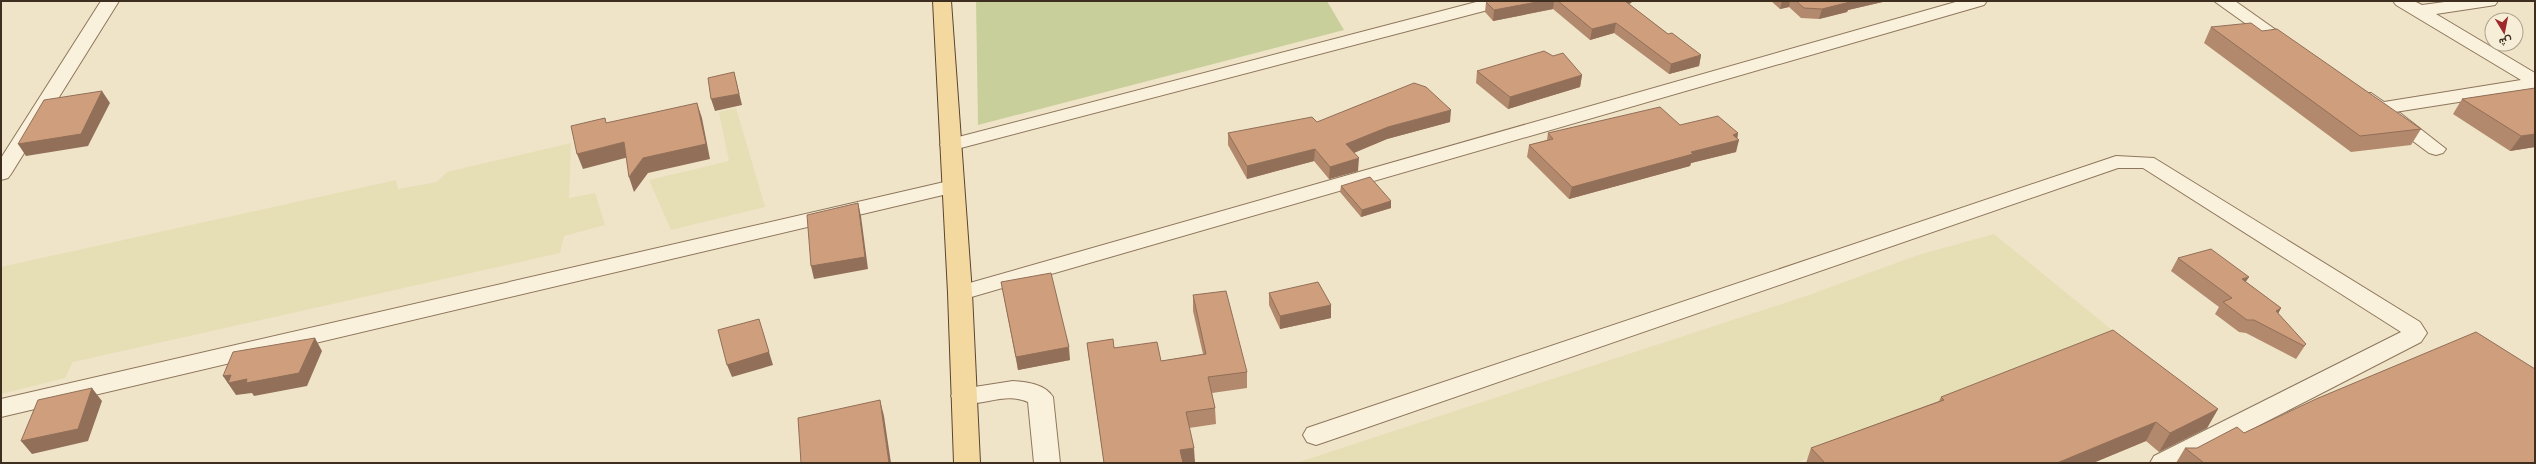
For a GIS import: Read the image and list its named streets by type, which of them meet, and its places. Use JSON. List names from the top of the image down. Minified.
{"north":"bottom"}
